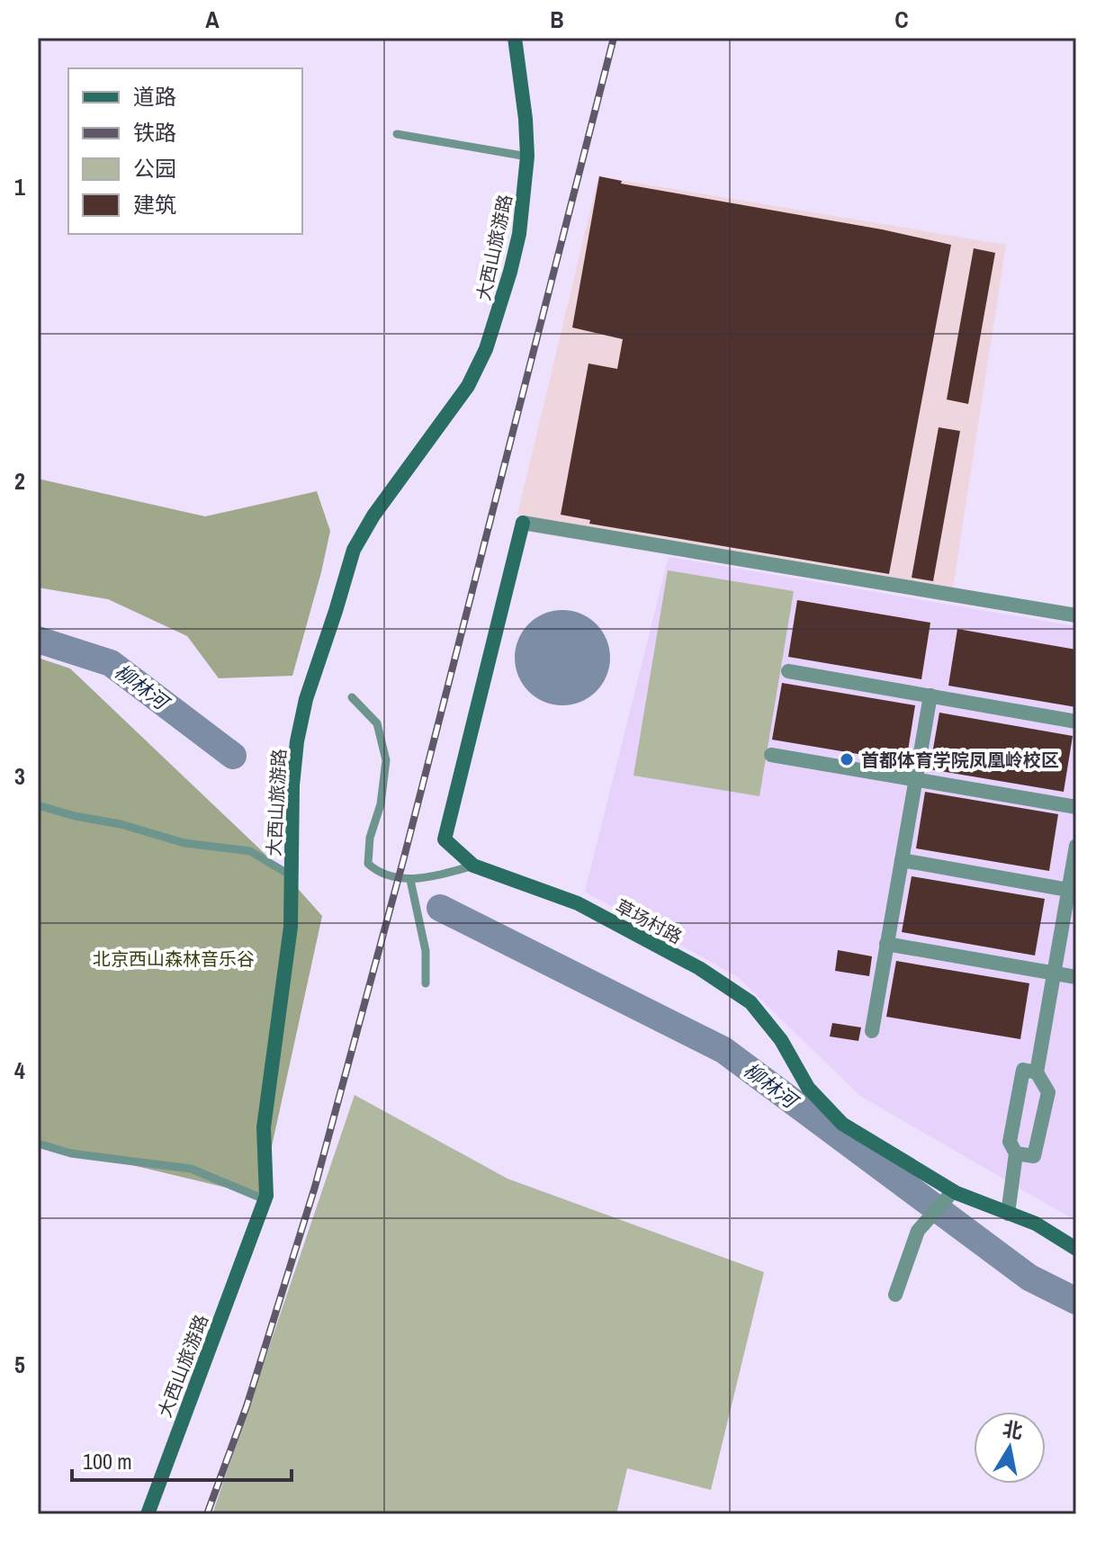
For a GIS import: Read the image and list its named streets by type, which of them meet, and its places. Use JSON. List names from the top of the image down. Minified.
{"streets":{"street":["大西山旅游路","草场村路"]},"water":["柳林河"],"parks":["北京西山森林音乐谷"],"places":["首都体育学院凤凰岭校区"],"legend":["道路","铁路","公园","建筑"],"scale_bar":"100 m","north":"top","grid":{"columns":["A","B","C"],"rows":["1","2","3","4","5"]}}
